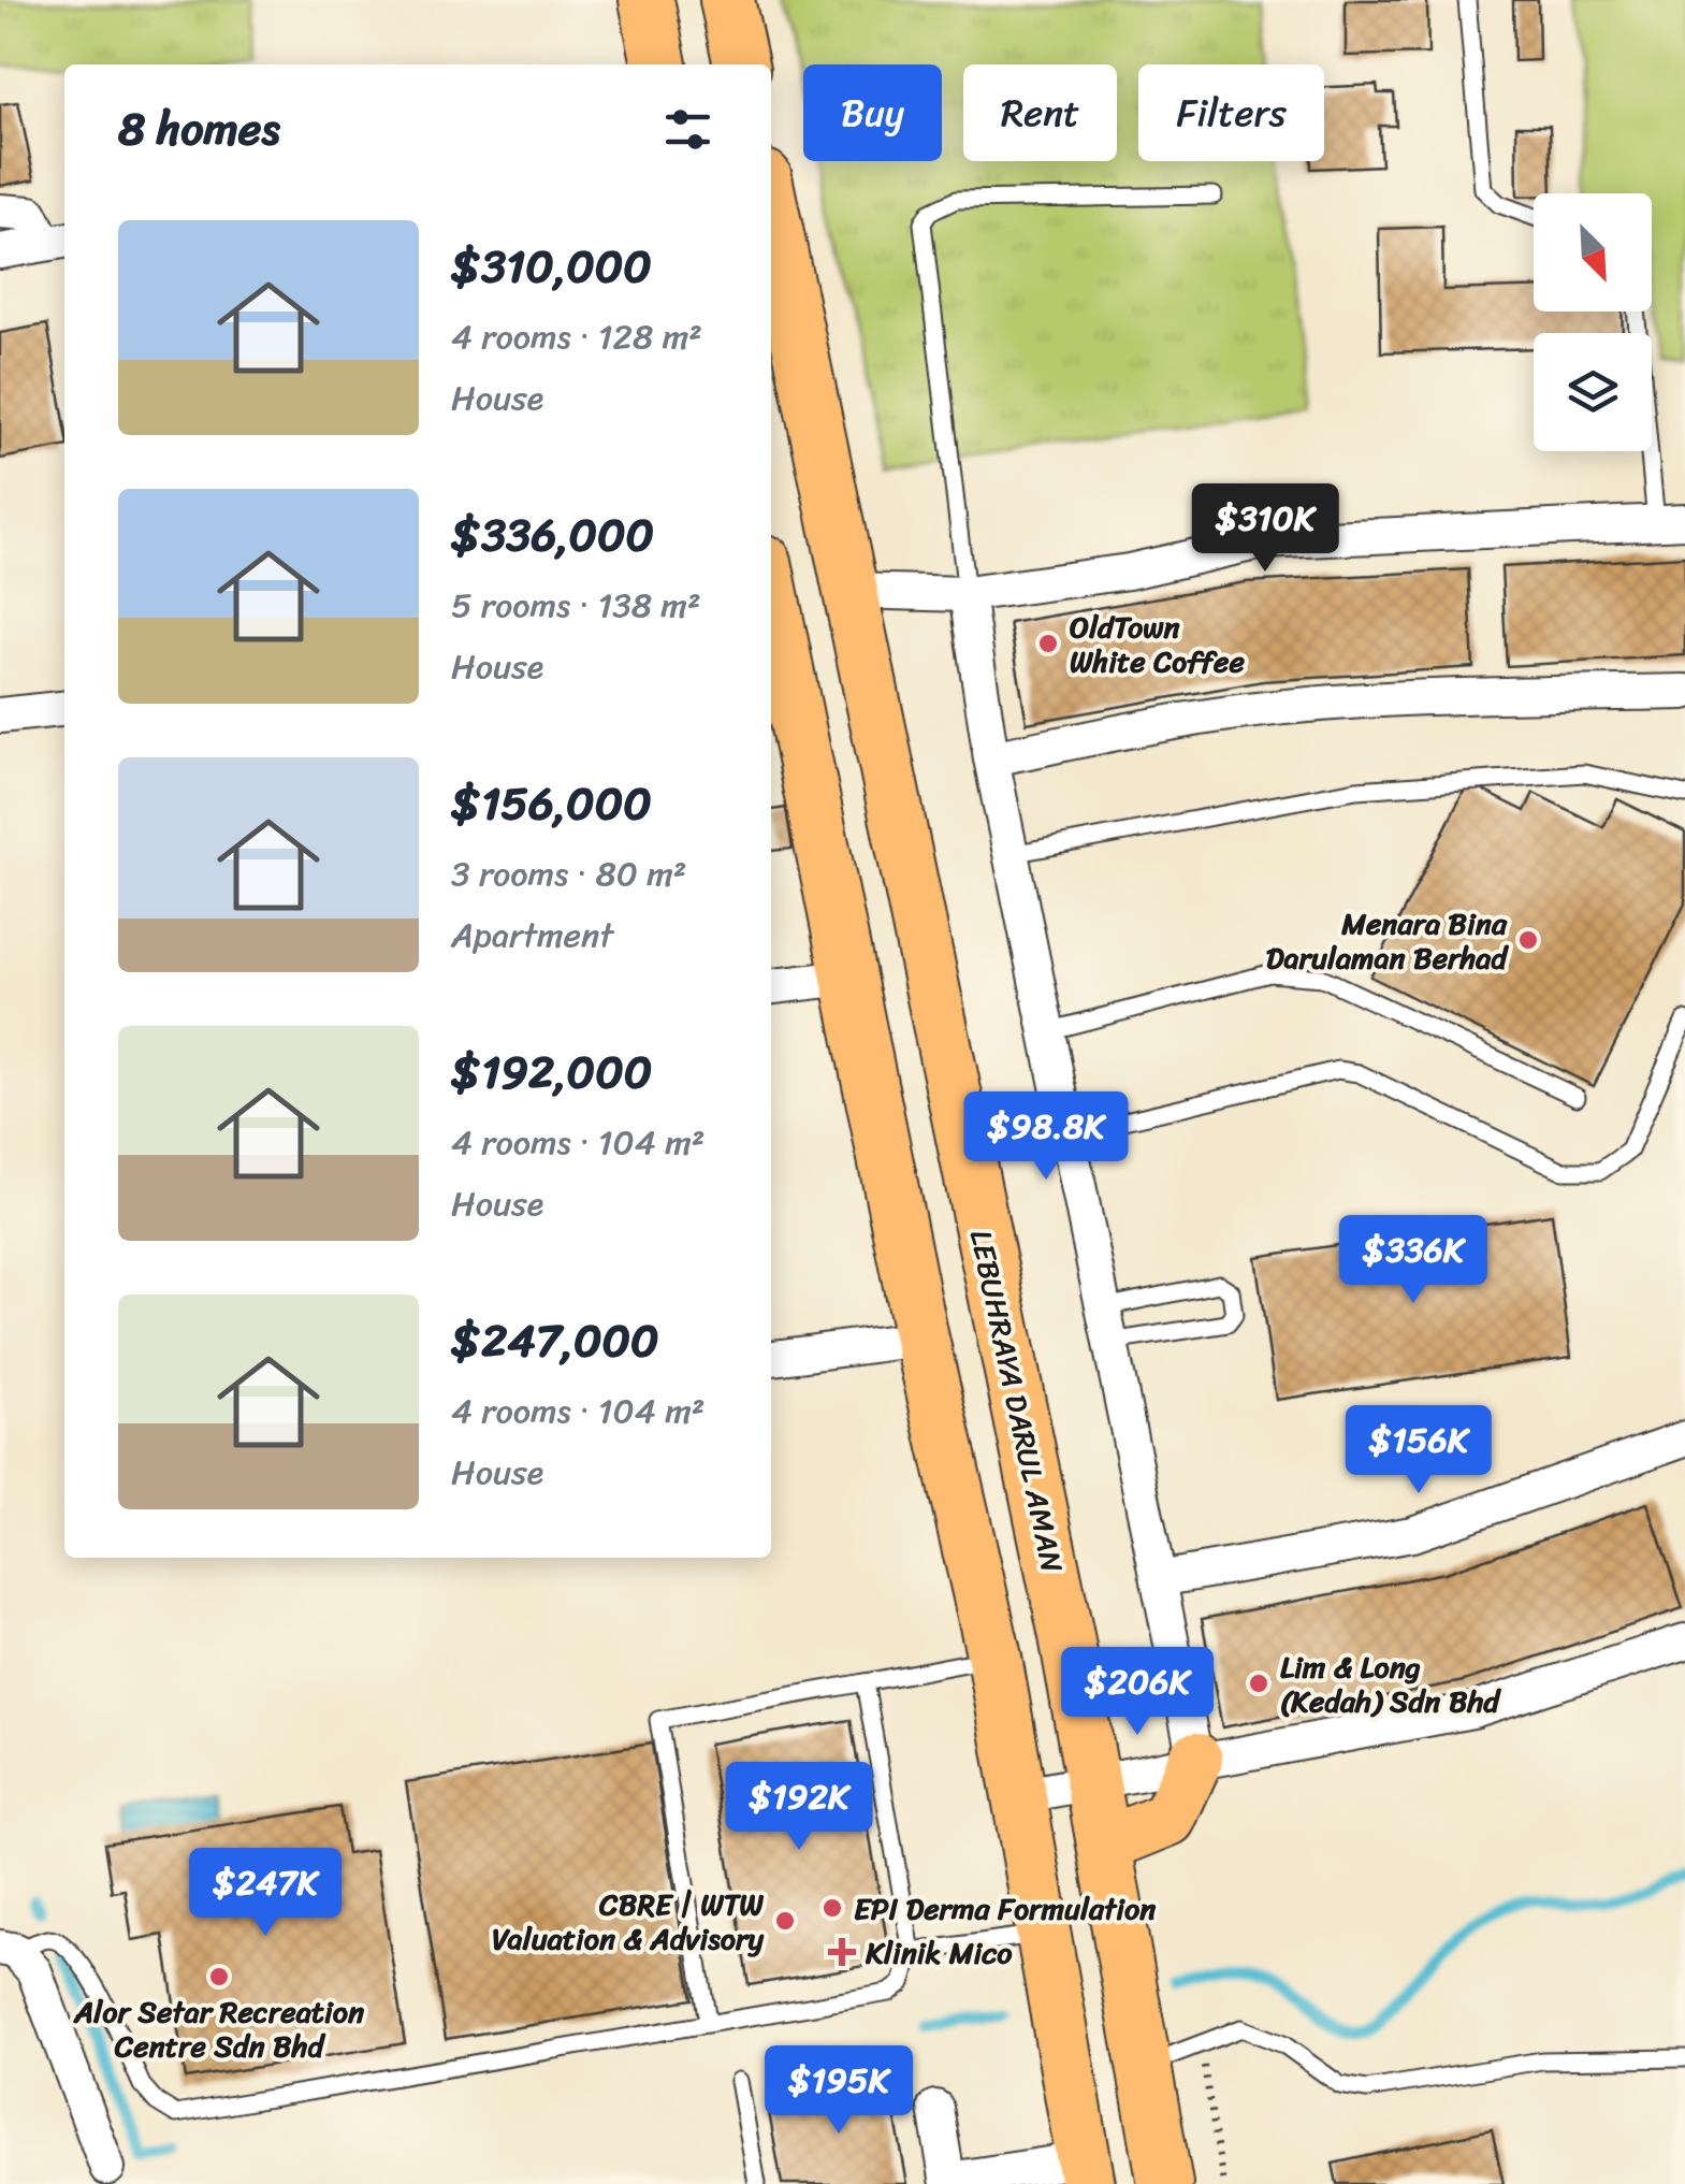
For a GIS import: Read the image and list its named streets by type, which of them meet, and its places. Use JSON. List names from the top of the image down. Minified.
{"streets":{"main road":["LEBUHRAYA DARUL AMAN"]},"places":{"other":["OldTown White Coffee","Menara Bina Darulaman Berhad","Lim & Long (Kedah) Sdn Bhd","EPI Derma Formulation","CBRE | WTW Valuation & Advisory","Alor Setar Recreation Centre Sdn Bhd"],"health":["Klinik Mico"]},"north":"bottom right","page":{"chip":["Buy","Rent","Filters"],"heading":"8 homes","list":[{"name":"$310,000","note":"4 rooms · 128 m² · House"},{"name":"$336,000","note":"5 rooms · 138 m² · House"},{"name":"$156,000","note":"3 rooms · 80 m² · Apartment"},{"name":"$192,000","note":"4 rooms · 104 m² · House"},{"name":"$247,000","note":"4 rooms · 104 m² · House"}],"price":["$310K","$98.8K","$336K","$156K","$206K","$192K","$247K","$195K"]}}
